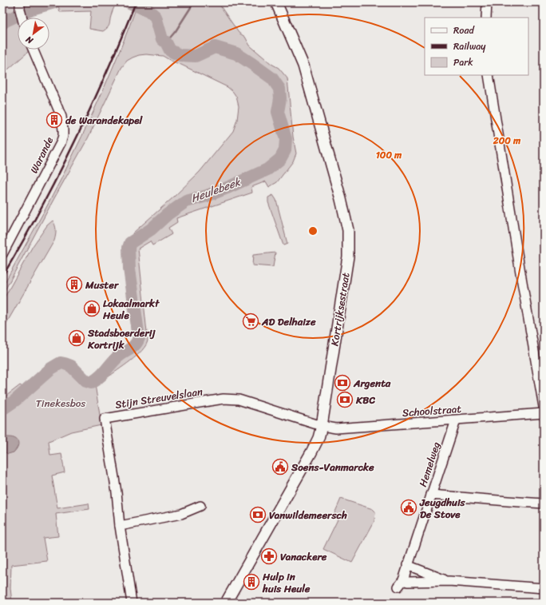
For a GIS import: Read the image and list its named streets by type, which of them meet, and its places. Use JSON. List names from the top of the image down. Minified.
{"streets":{"street":["Warande","Kortrijksestraat","Stijn Streuvelslaan","Schoolstraat","Hemelweg"]},"crossings":[["Kortrijksestraat","Stijn Streuvelslaan"],["Kortrijksestraat","Schoolstraat"],["Stijn Streuvelslaan","Schoolstraat"],["Schoolstraat","Hemelweg"]],"water":["Heulebeek"],"parks":["Tinekesbos"],"places":{"building":["de Warandekapel","Muster","Hulp in huis Heule"],"shop":["Lokaalmarkt Heule","Stadsboerderij Kortrijk"],"supermarket":["AD Delhaize"],"bank":["Argenta","KBC","Vanwildemeersch"],"public building":["Soens-Vanmarcke","Jeugdhuis De Stove"],"pharmacy":["Vanackere"]},"legend":["Road","Railway","Park"],"north":"bottom left","rings":["200 m","100 m"]}
